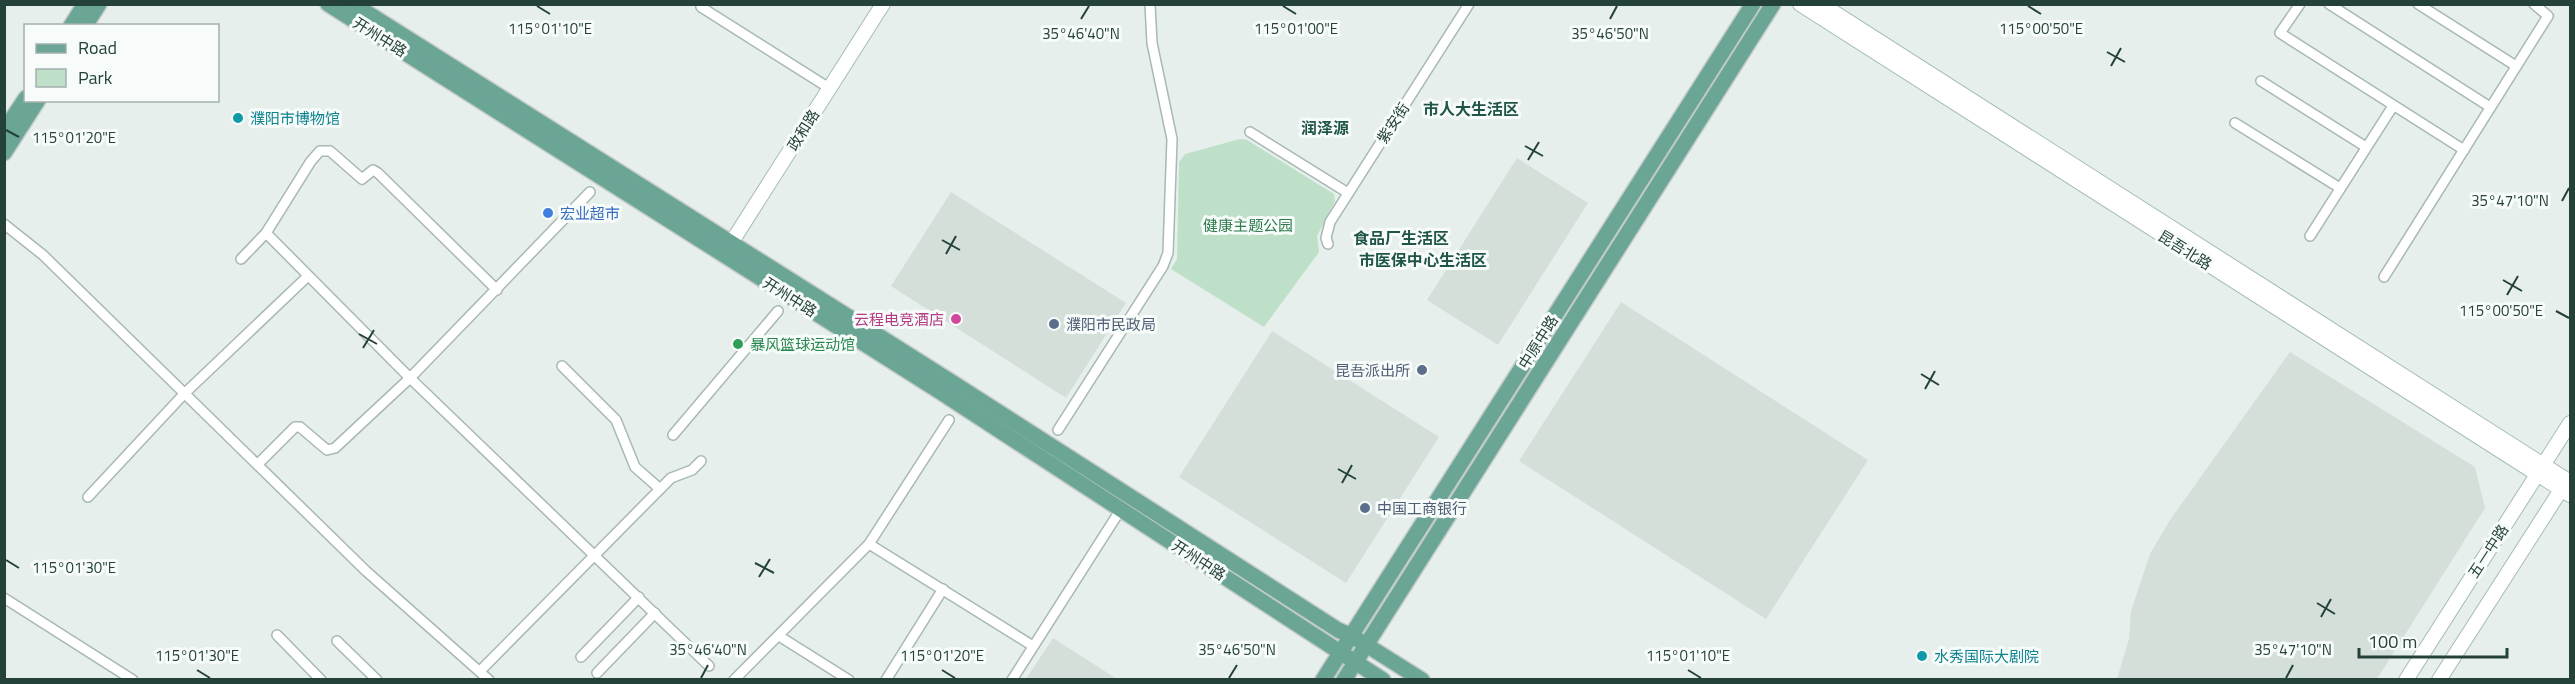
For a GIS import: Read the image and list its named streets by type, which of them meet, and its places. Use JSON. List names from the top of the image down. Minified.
{"streets":{"main road":["开州中路","中原中路"],"street":["紫安街","政和路","昆吾北路","五一中路"]},"crossings":[["开州中路","政和路"],["开州中路","中原中路"],["昆吾北路","五一中路"]],"districts":["市人大生活区","润泽源","食品厂生活区","市医保中心生活区"],"parks":["健康主题公园"],"places":["濮阳市博物馆","宏业超市","云程电竞酒店","濮阳市民政局","暴风篮球运动馆","昆吾派出所","中国工商银行","水秀国际大剧院"],"legend":["Road","Park"],"scale_bar":"100 m","coordinates":["115°01'10\"E","115°01'00\"E","115°00'50\"E","35°46'40\"N","35°46'50\"N","115°01'20\"E","35°47'10\"N","115°01'30\"E"]}
